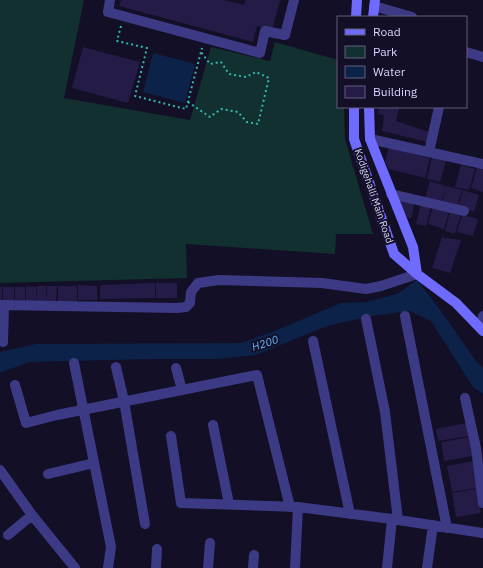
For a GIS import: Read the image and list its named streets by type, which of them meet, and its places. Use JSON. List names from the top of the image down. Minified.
{"streets":{"street":["Kodigehalli Main Road"]},"water":["H200"],"legend":["Road","Park","Water","Building"]}
